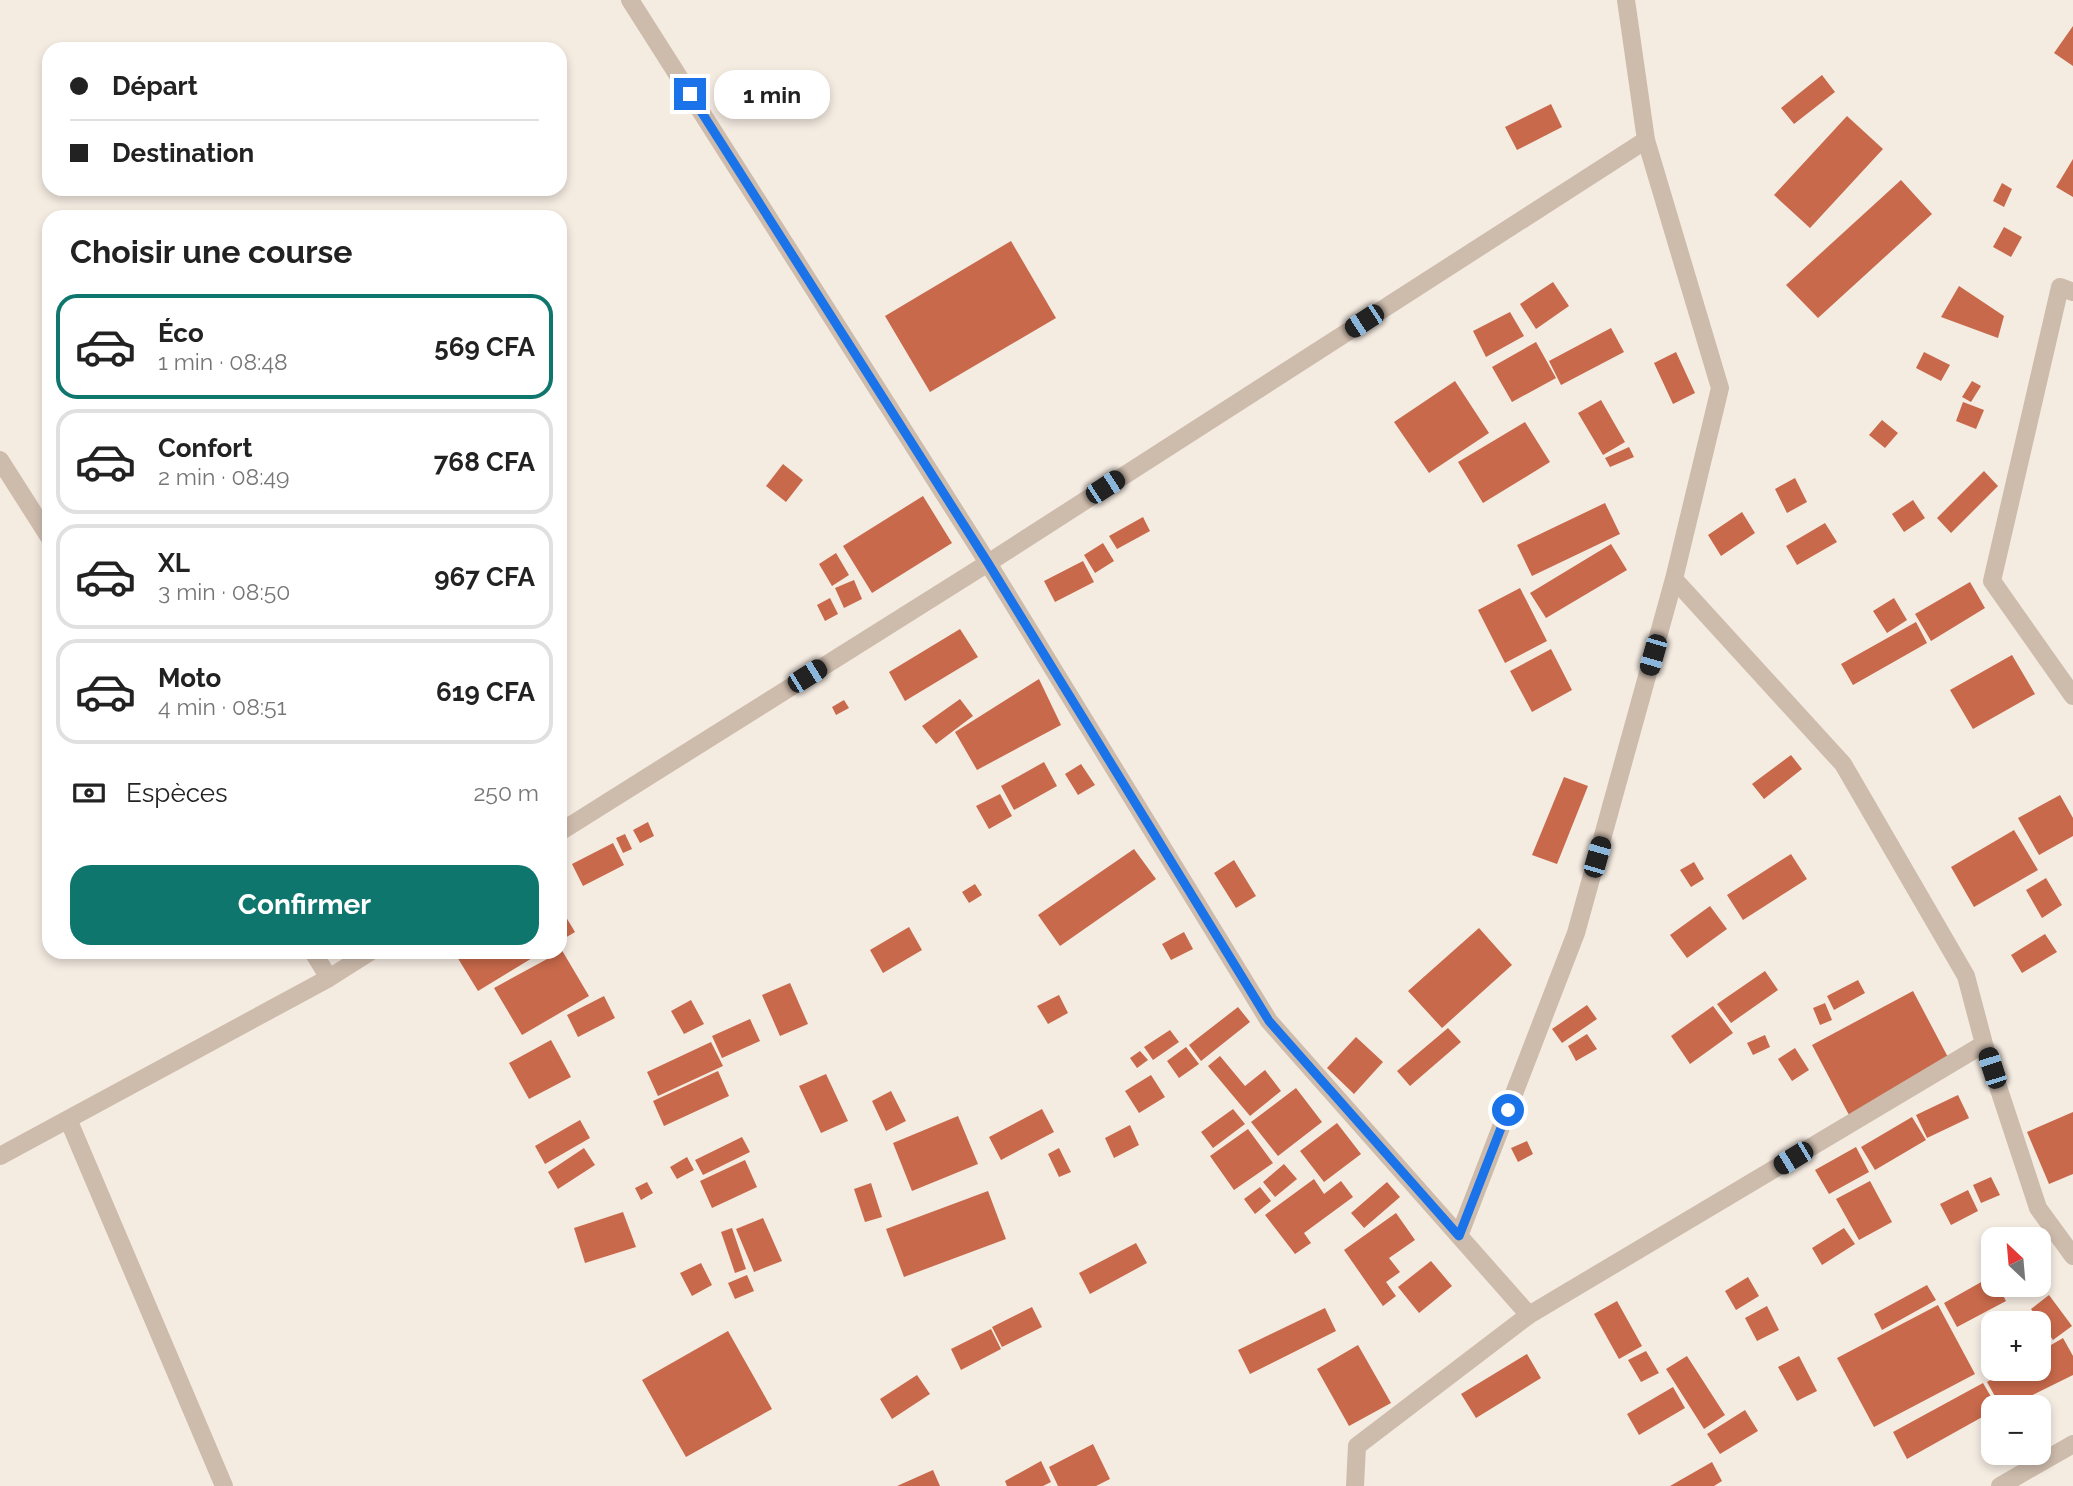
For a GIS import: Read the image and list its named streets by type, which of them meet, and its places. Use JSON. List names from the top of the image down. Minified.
{"north":"top left","page":{"banner":["Départ","Destination"],"bubble":"1 min","heading":"Choisir une course","list":[{"name":"Éco","note":"1 min · 08:48","value":"569 CFA"},{"name":"Confort","note":"2 min · 08:49","value":"768 CFA"},{"name":"XL","note":"3 min · 08:50","value":"967 CFA"},{"name":"Moto","note":"4 min · 08:51","value":"619 CFA"}],"pay":["Espèces","250 m"],"buttons":"Confirmer","map_buttons":["+","−"]}}
